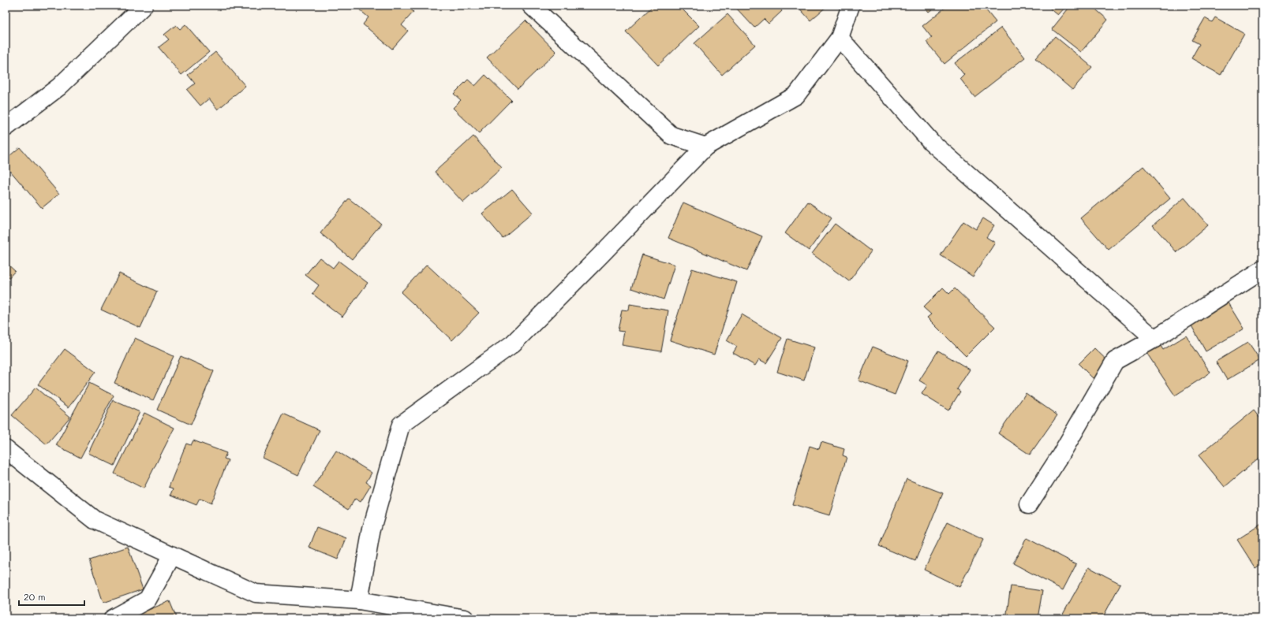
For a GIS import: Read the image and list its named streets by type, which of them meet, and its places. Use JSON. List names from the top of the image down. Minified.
{"scale_bar":"20 m"}
